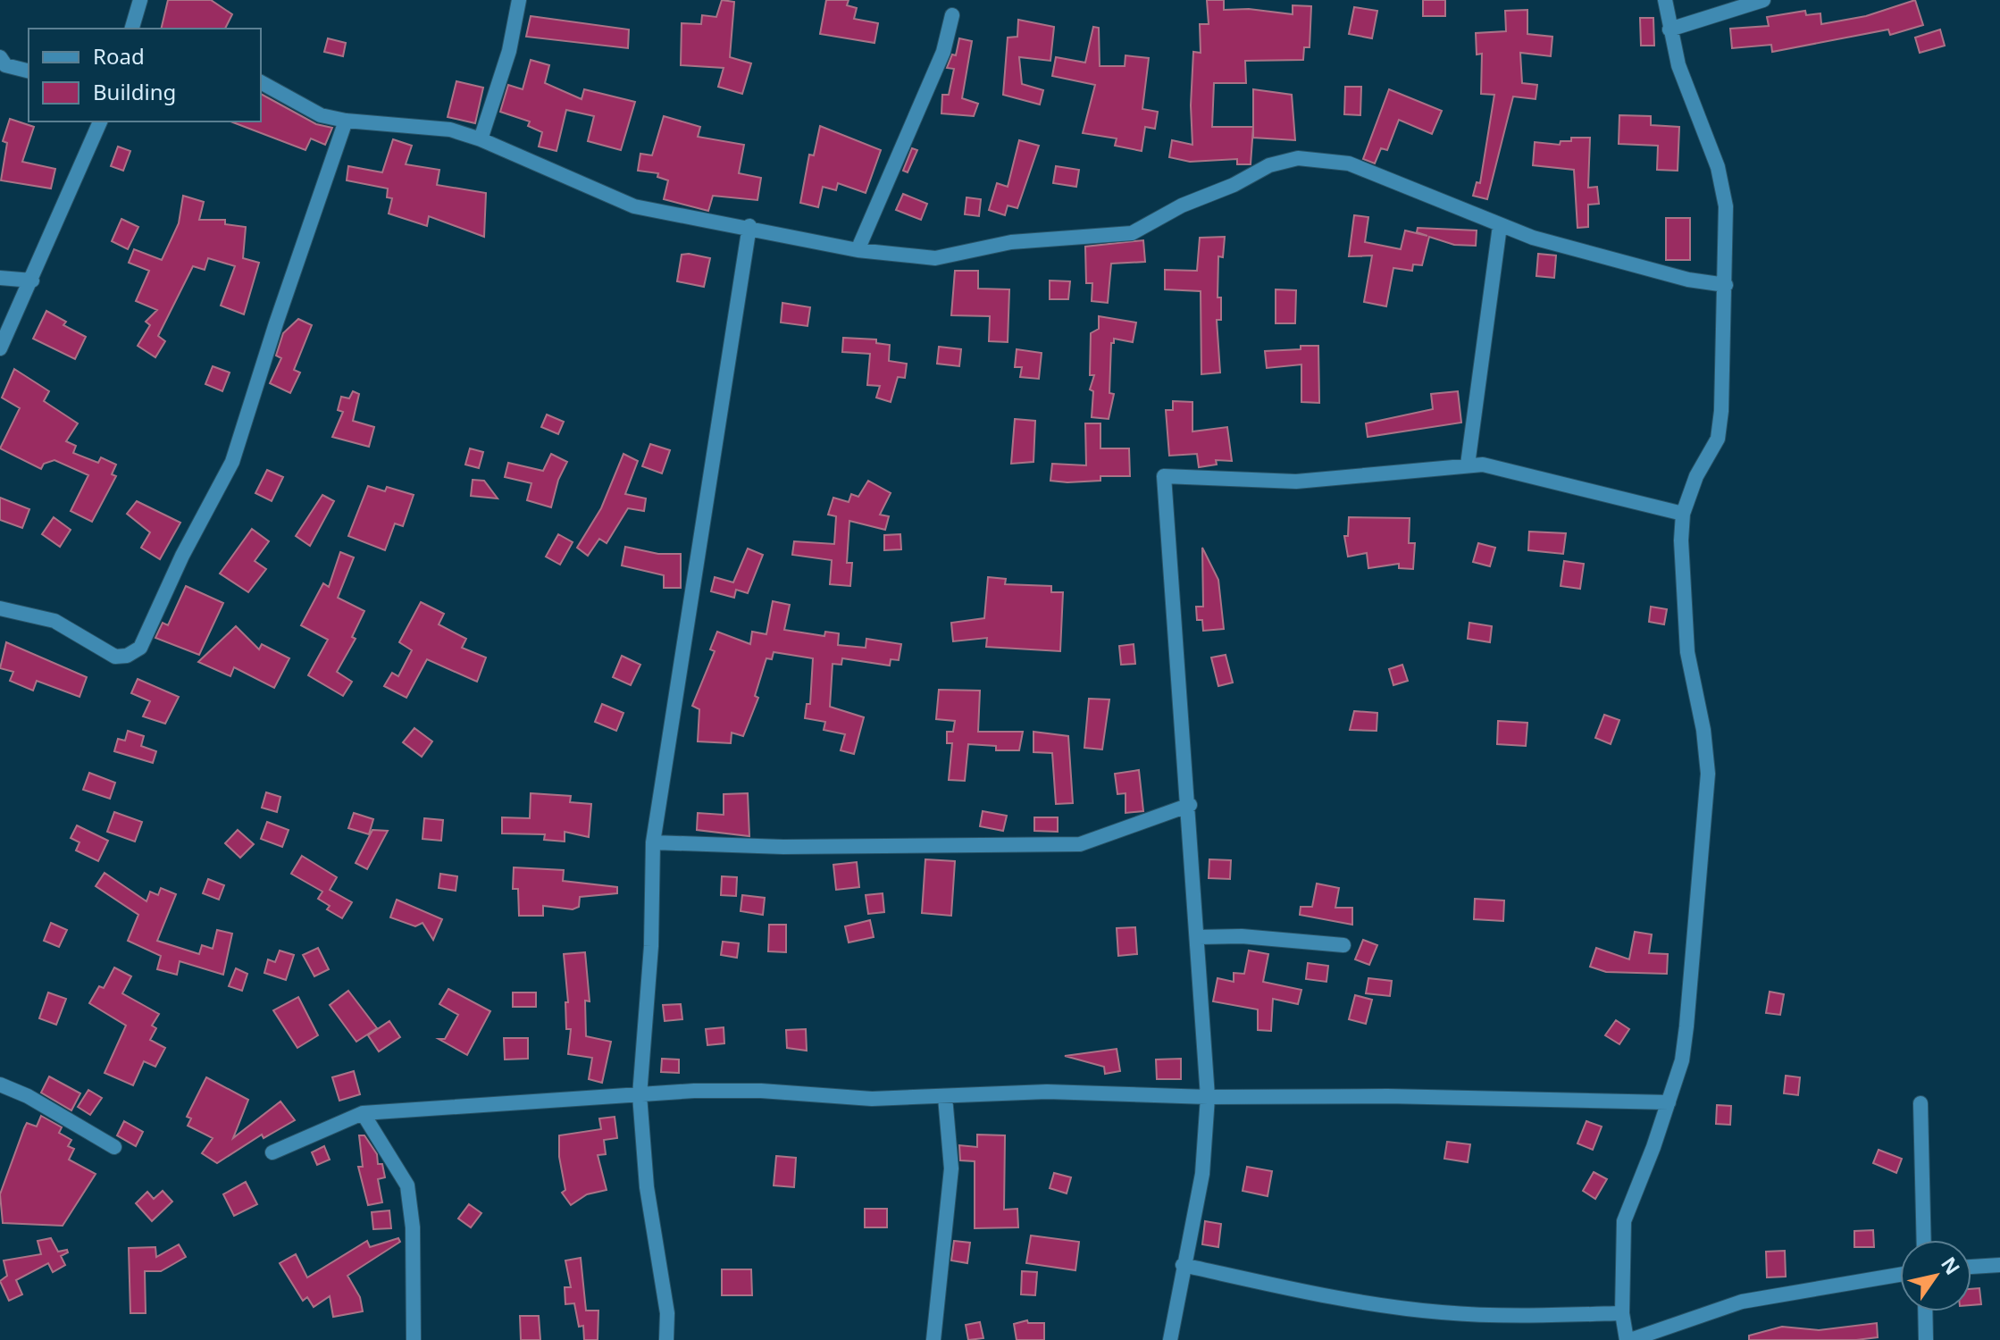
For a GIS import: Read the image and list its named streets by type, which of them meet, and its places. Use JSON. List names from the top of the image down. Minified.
{"legend":["Road","Building"],"north":"top right"}
